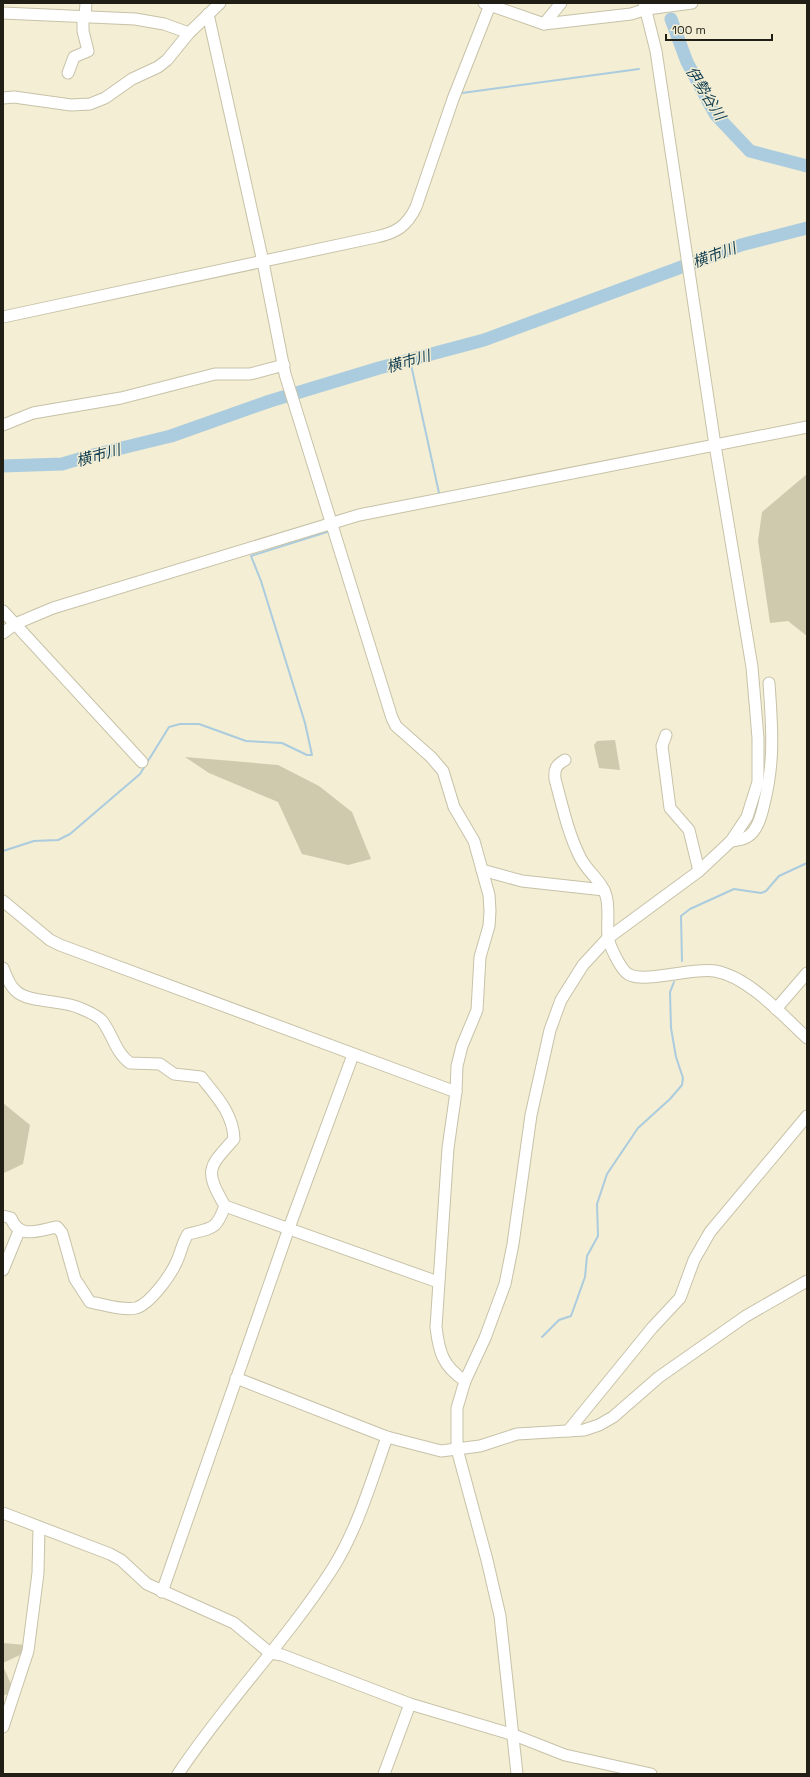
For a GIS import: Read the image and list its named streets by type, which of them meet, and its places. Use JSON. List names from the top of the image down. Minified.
{"water":["伊勢谷川","横市川"],"scale_bar":"100 m"}
